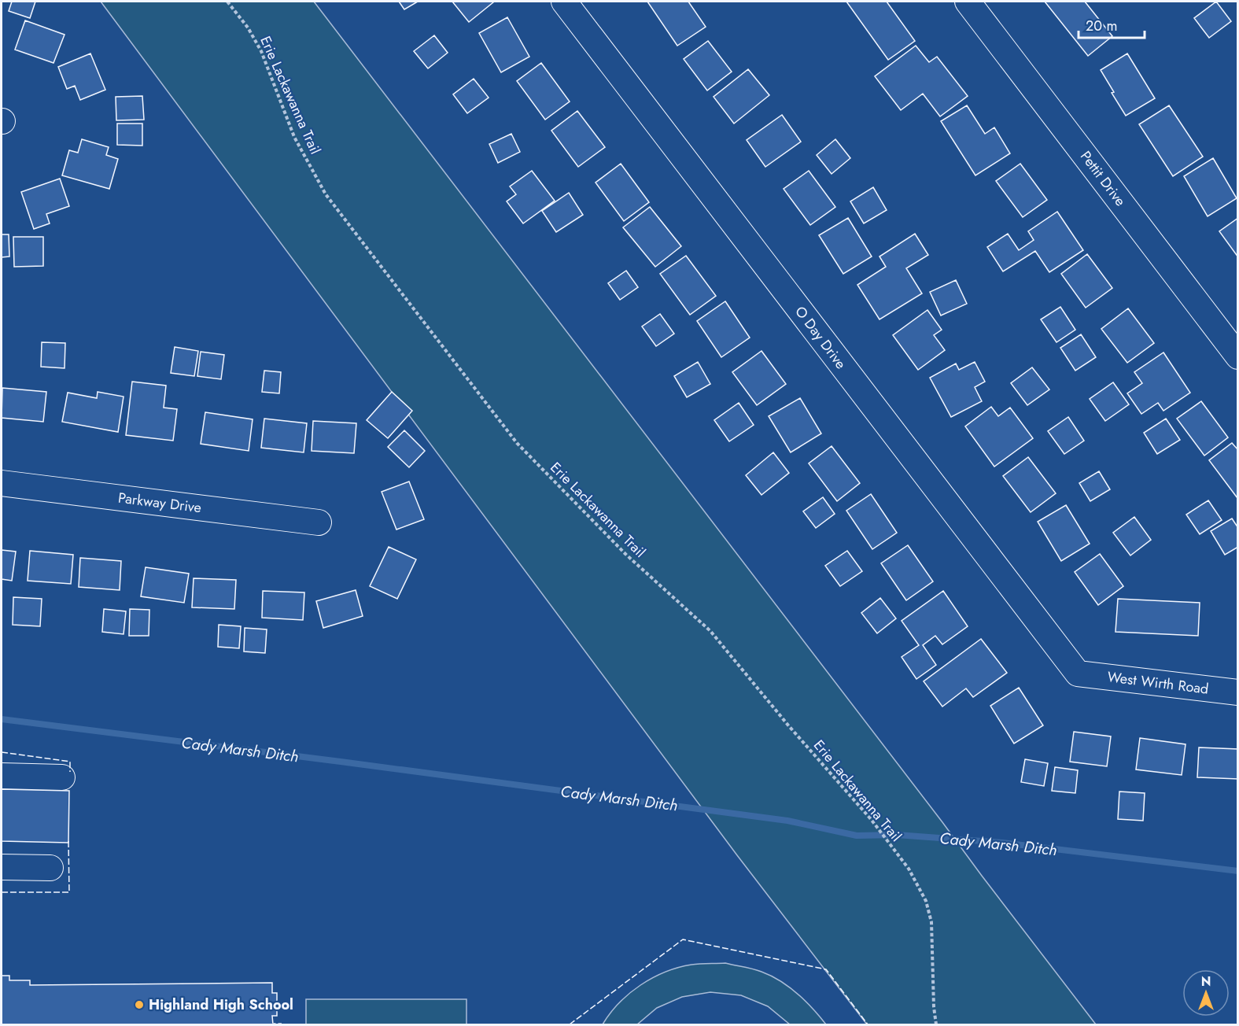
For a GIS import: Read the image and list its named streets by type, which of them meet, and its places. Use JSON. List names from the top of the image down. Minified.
{"streets":{"street":["Pettit Drive","O Day Drive","Parkway Drive","West Wirth Road"],"path":["Erie Lackawanna Trail"]},"crossings":[["O Day Drive","West Wirth Road"]],"water":["Cady Marsh Ditch"],"places":["Highland High School"],"scale_bar":"20 m","north":"top"}
